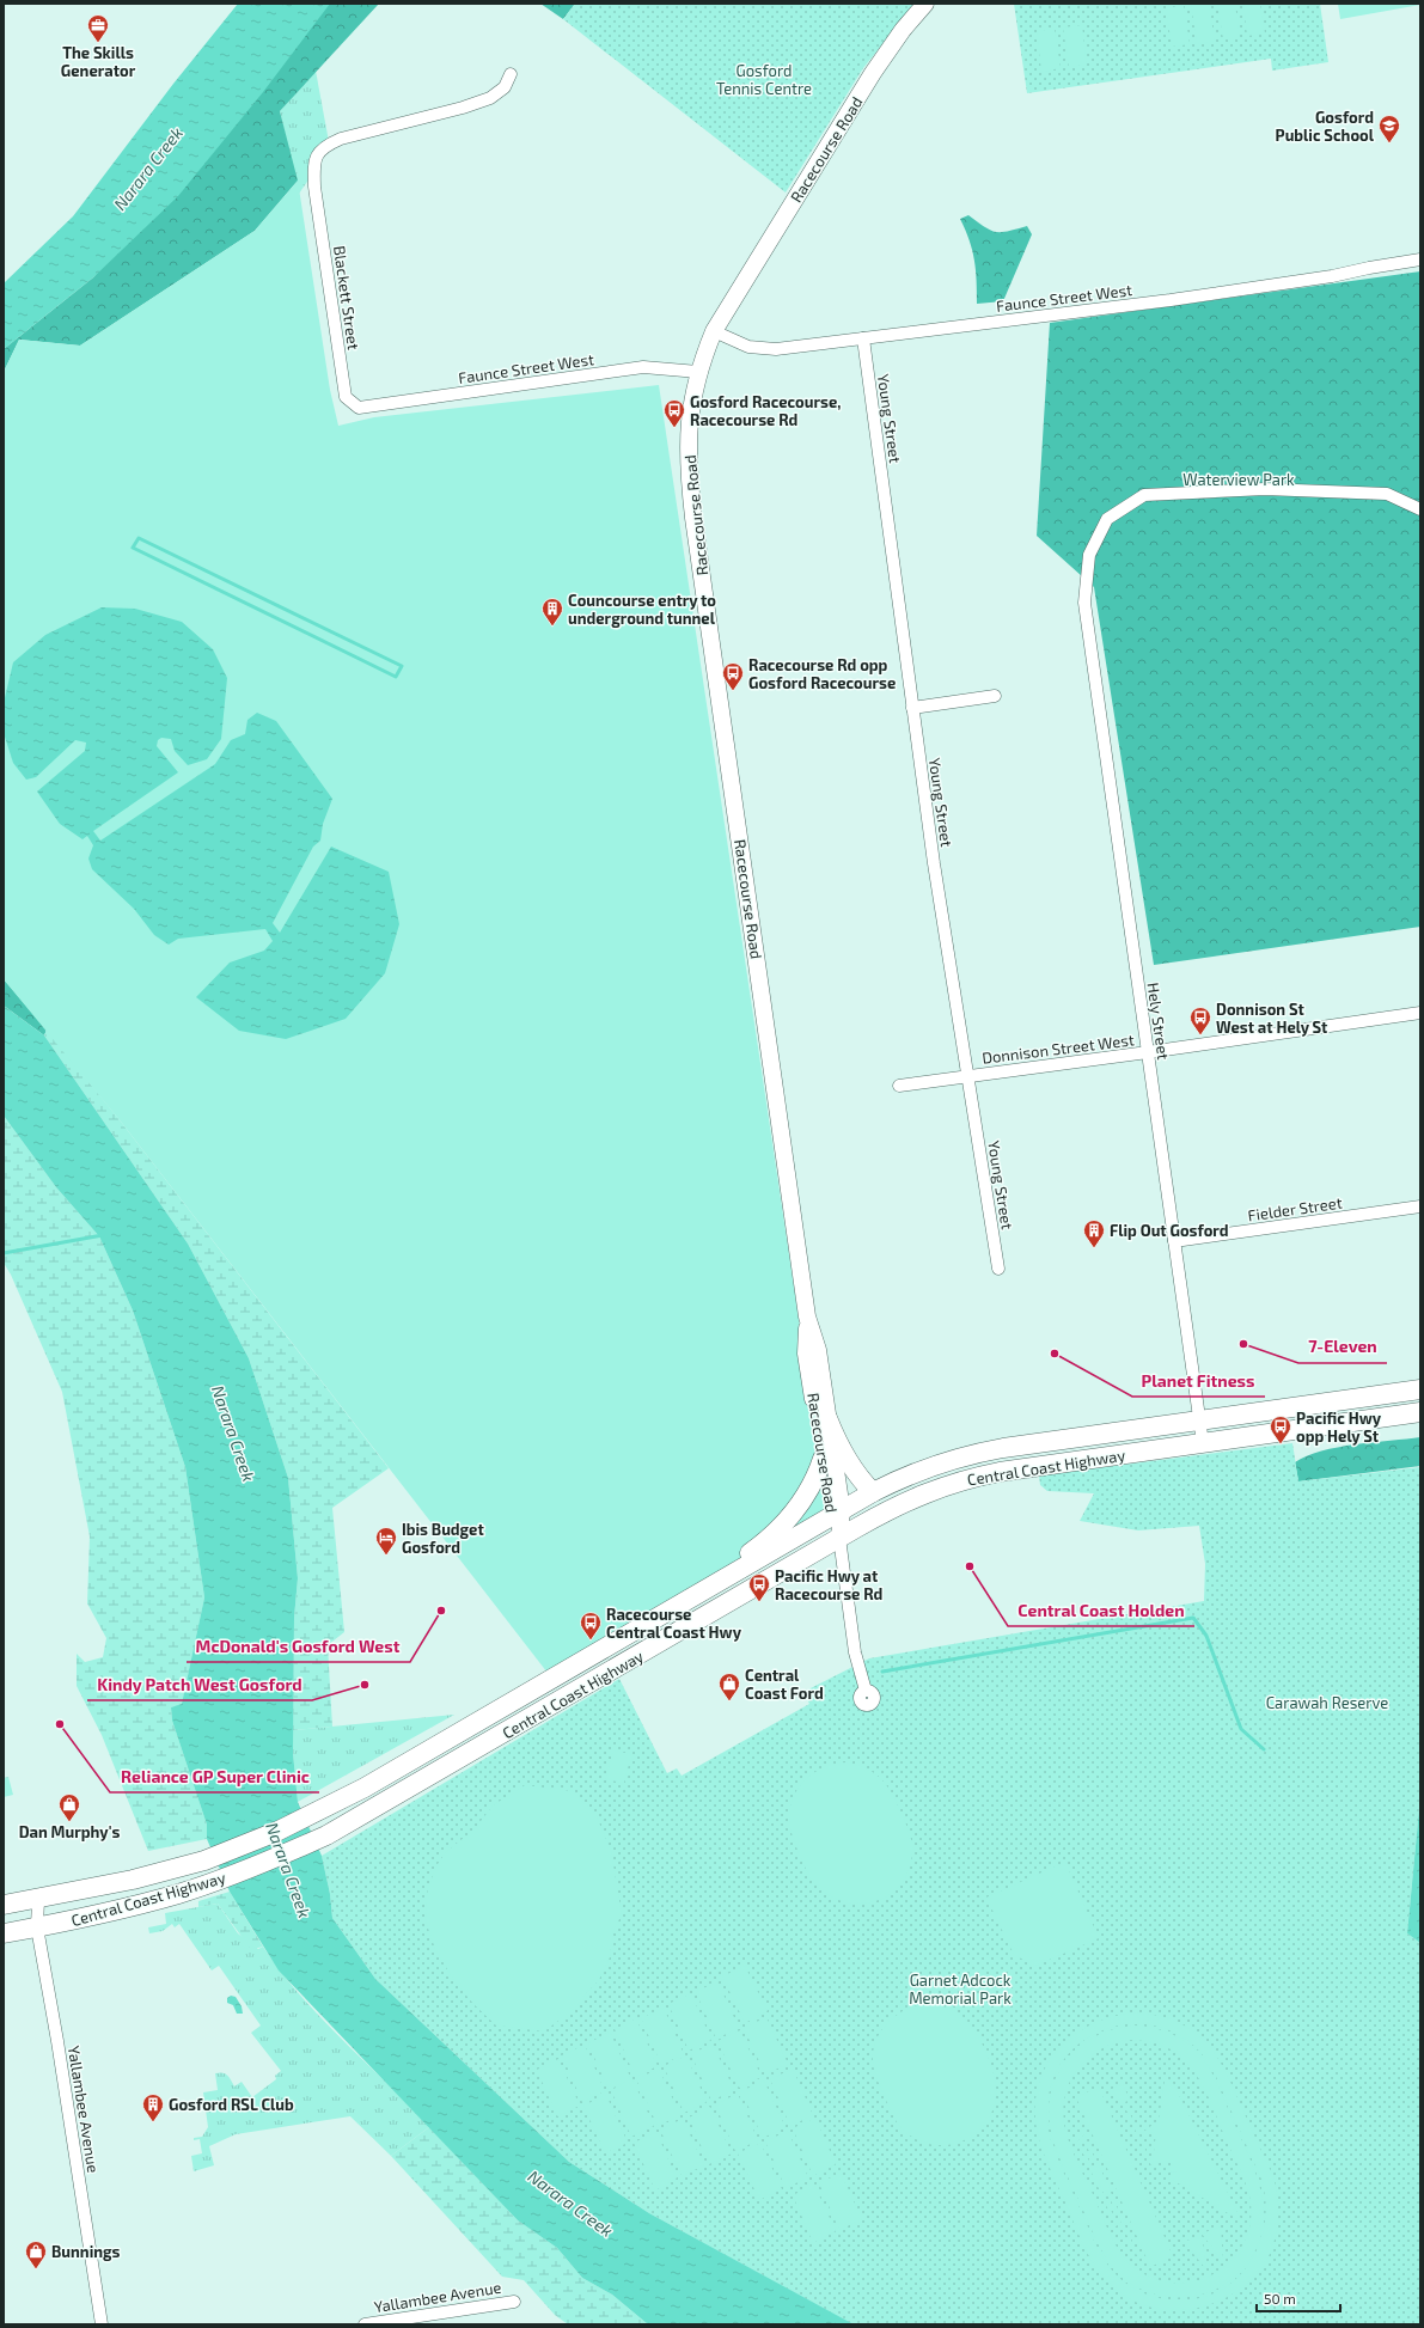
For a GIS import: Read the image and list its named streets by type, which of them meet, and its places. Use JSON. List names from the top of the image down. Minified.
{"streets":{"highway":["Central Coast Highway"],"main road":["Racecourse Road"],"street":["Blackett Street","Faunce Street West","Young Street","Hely Street","Donnison Street West","Fielder Street","Yallambee Avenue"]},"crossings":[["Racecourse Road","Faunce Street West"],["Racecourse Road","Central Coast Highway"],["Blackett Street","Faunce Street West"],["Faunce Street West","Young Street"],["Young Street","Donnison Street West"],["Hely Street","Donnison Street West"],["Hely Street","Fielder Street"],["Hely Street","Central Coast Highway"],["Central Coast Highway","Yallambee Avenue"]],"water":["Narara Creek"],"parks":["Gosford Tennis Centre","Waterview Park","Carawah Reserve","Garnet Adcock Memorial Park"],"places":{"office":["The Skills Generator"],"school or university":["Gosford Public School"],"bus stop":["Gosford Racecourse, Racecourse Rd","Racecourse Rd opp Gosford Racecourse","Donnison St West at Hely St","Pacific Hwy opp Hely St","Pacific Hwy at Racecourse Rd","Racecourse Central Coast Hwy"],"building":["Councourse entry to underground tunnel","Flip Out Gosford","Gosford RSL Club"],"other":["7-Eleven","Planet Fitness","Central Coast Holden","McDonald's Gosford West","Kindy Patch West Gosford","Reliance GP Super Clinic"],"hotel":["Ibis Budget Gosford"],"shop":["Central Coast Ford","Dan Murphy's","Bunnings"]},"scale_bar":"50 m"}
